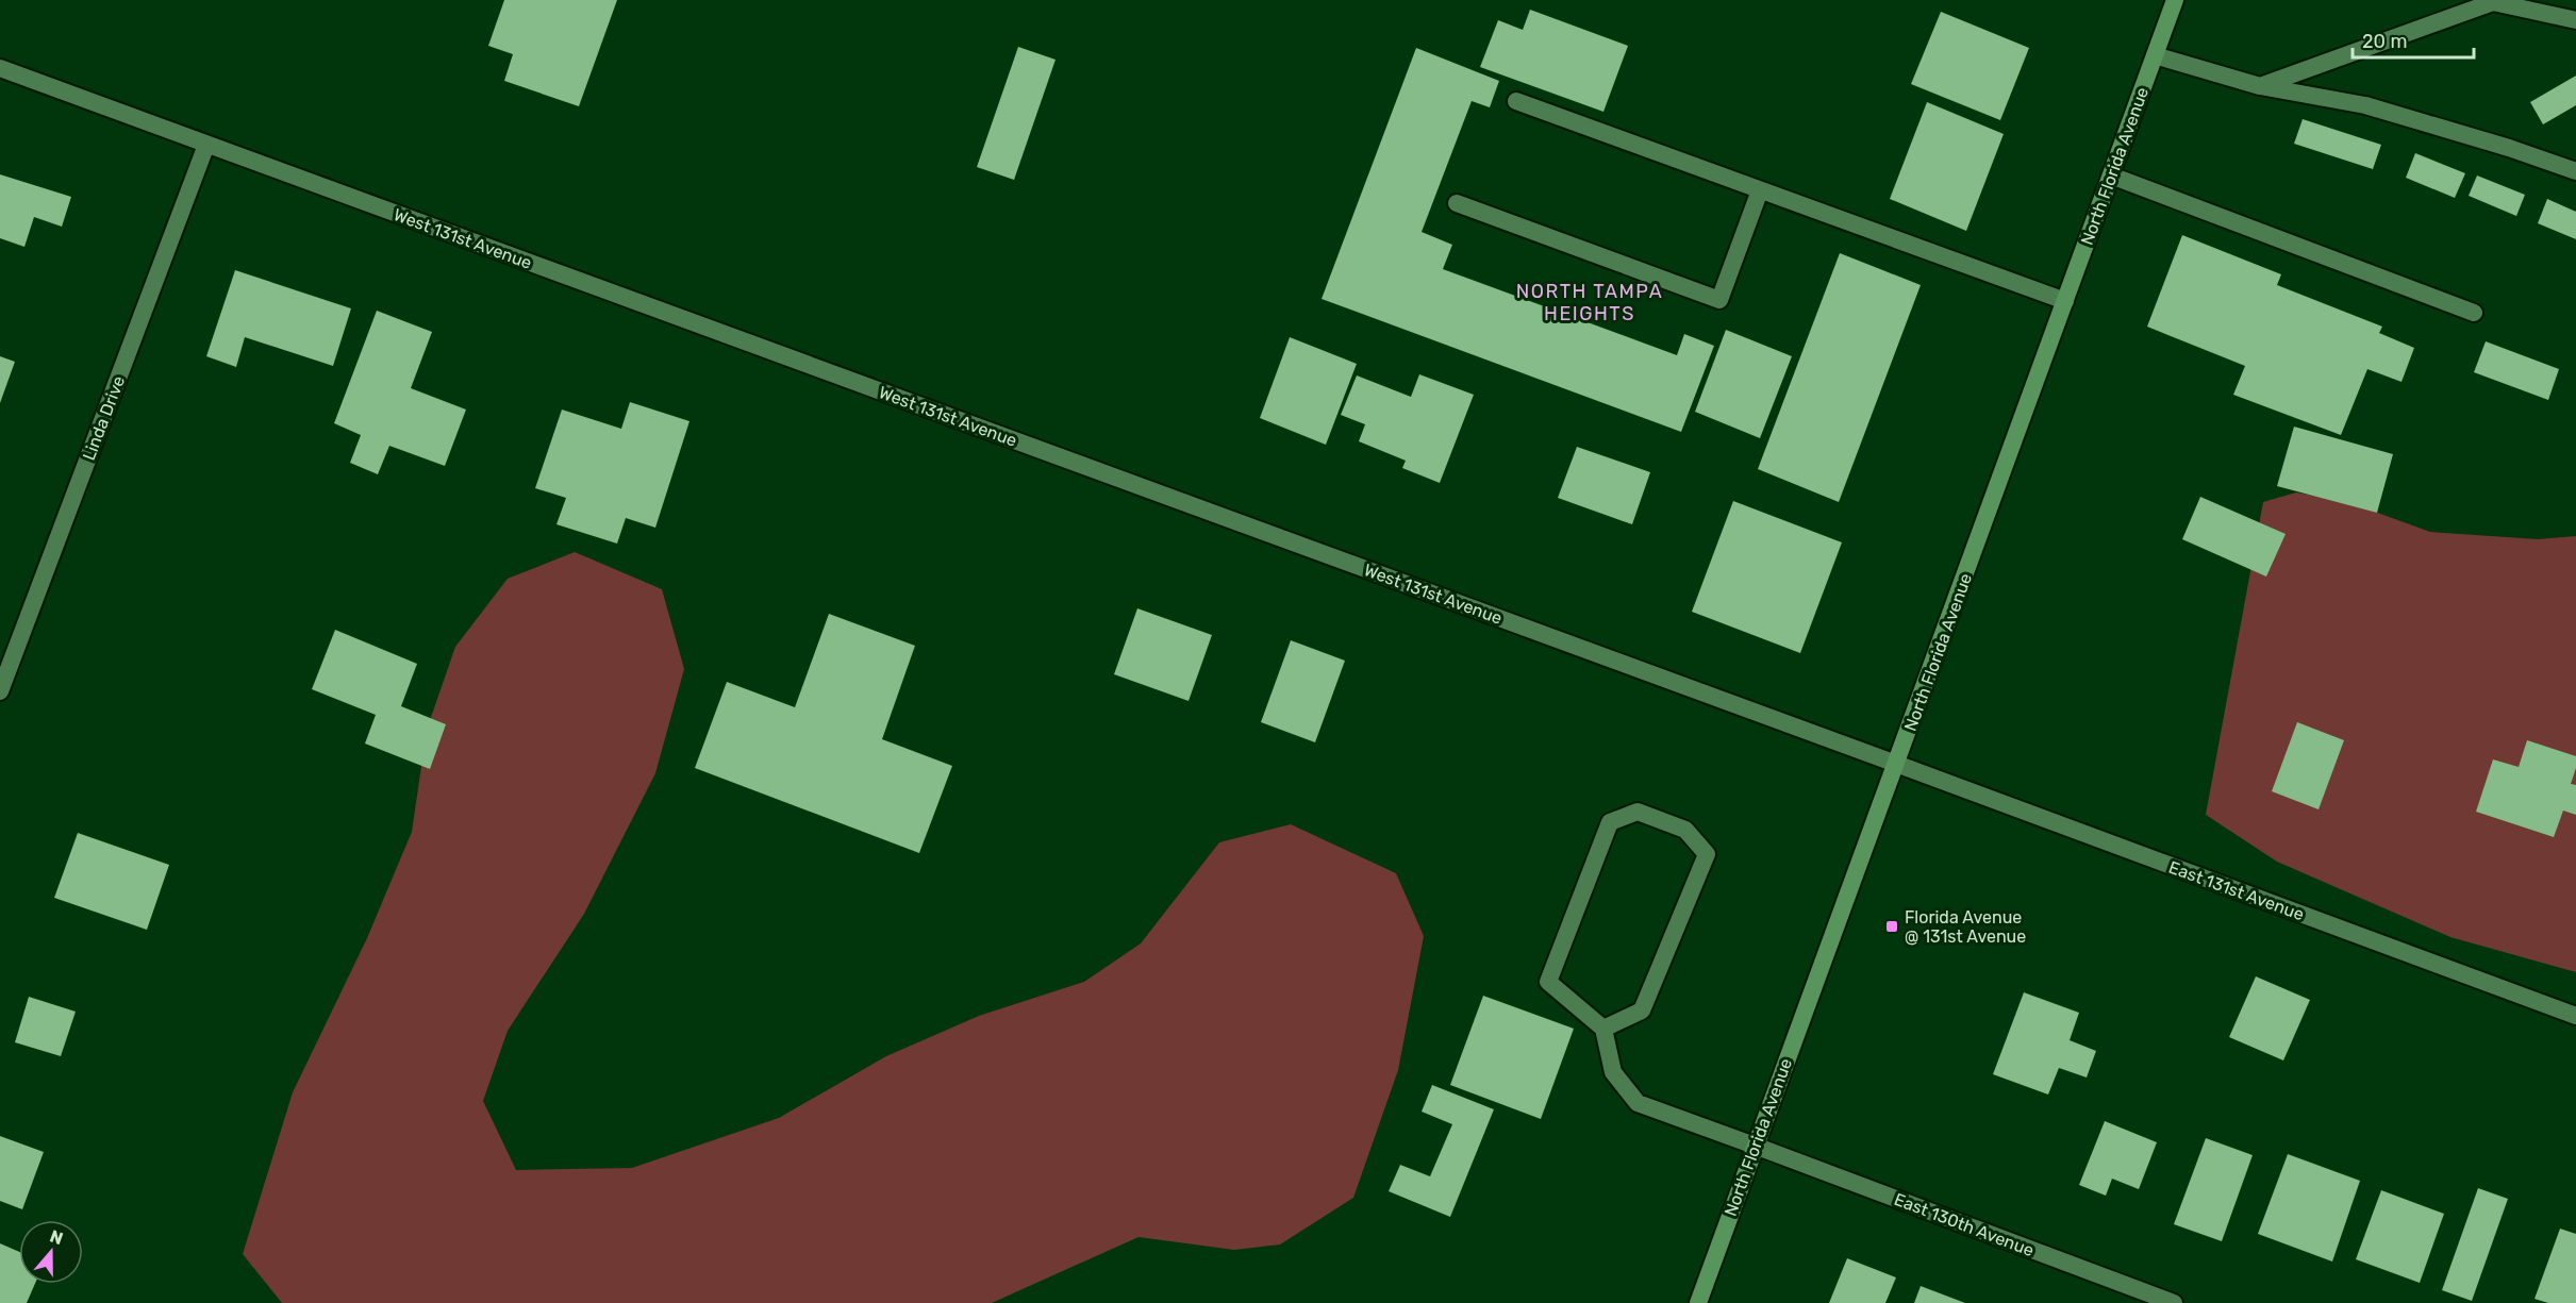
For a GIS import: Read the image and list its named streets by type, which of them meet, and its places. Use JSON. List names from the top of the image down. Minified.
{"streets":{"main road":["North Florida Avenue"],"street":["West 131st Avenue","Linda Drive","East 131st Avenue","East 130th Avenue"]},"crossings":[["North Florida Avenue","West 131st Avenue"],["North Florida Avenue","East 131st Avenue"],["North Florida Avenue","East 130th Avenue"],["West 131st Avenue","Linda Drive"],["West 131st Avenue","East 131st Avenue"]],"districts":["NORTH TAMPA HEIGHTS"],"places":{"transit":["Florida Avenue @ 131st Avenue"]},"scale_bar":"20 m","north":"top"}
